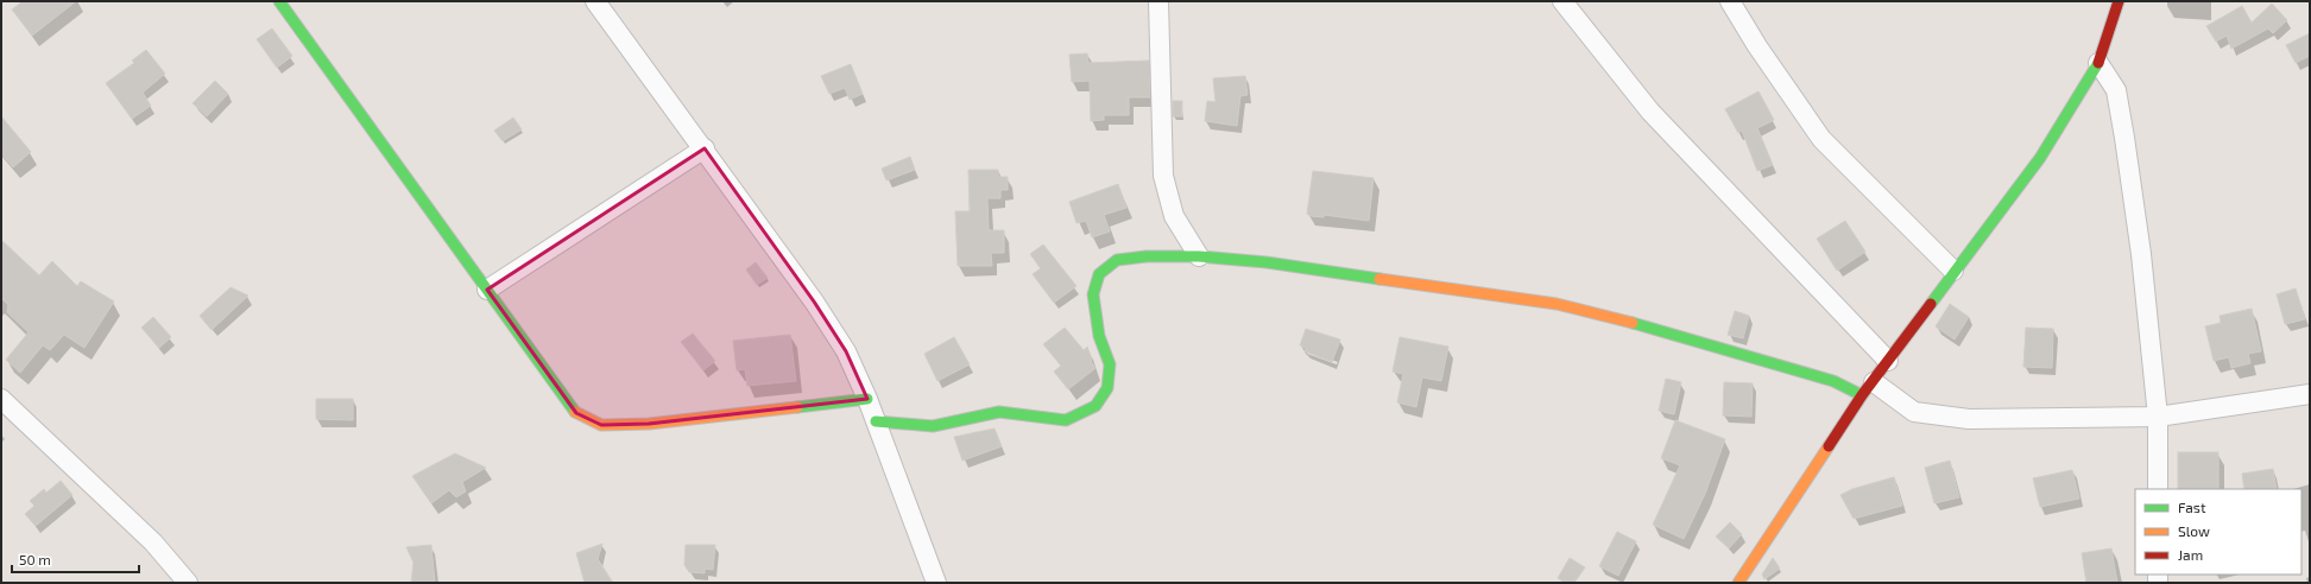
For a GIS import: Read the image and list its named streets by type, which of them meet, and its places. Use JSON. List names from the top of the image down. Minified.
{"legend":["Fast","Slow","Jam"],"scale_bar":"50 m"}
